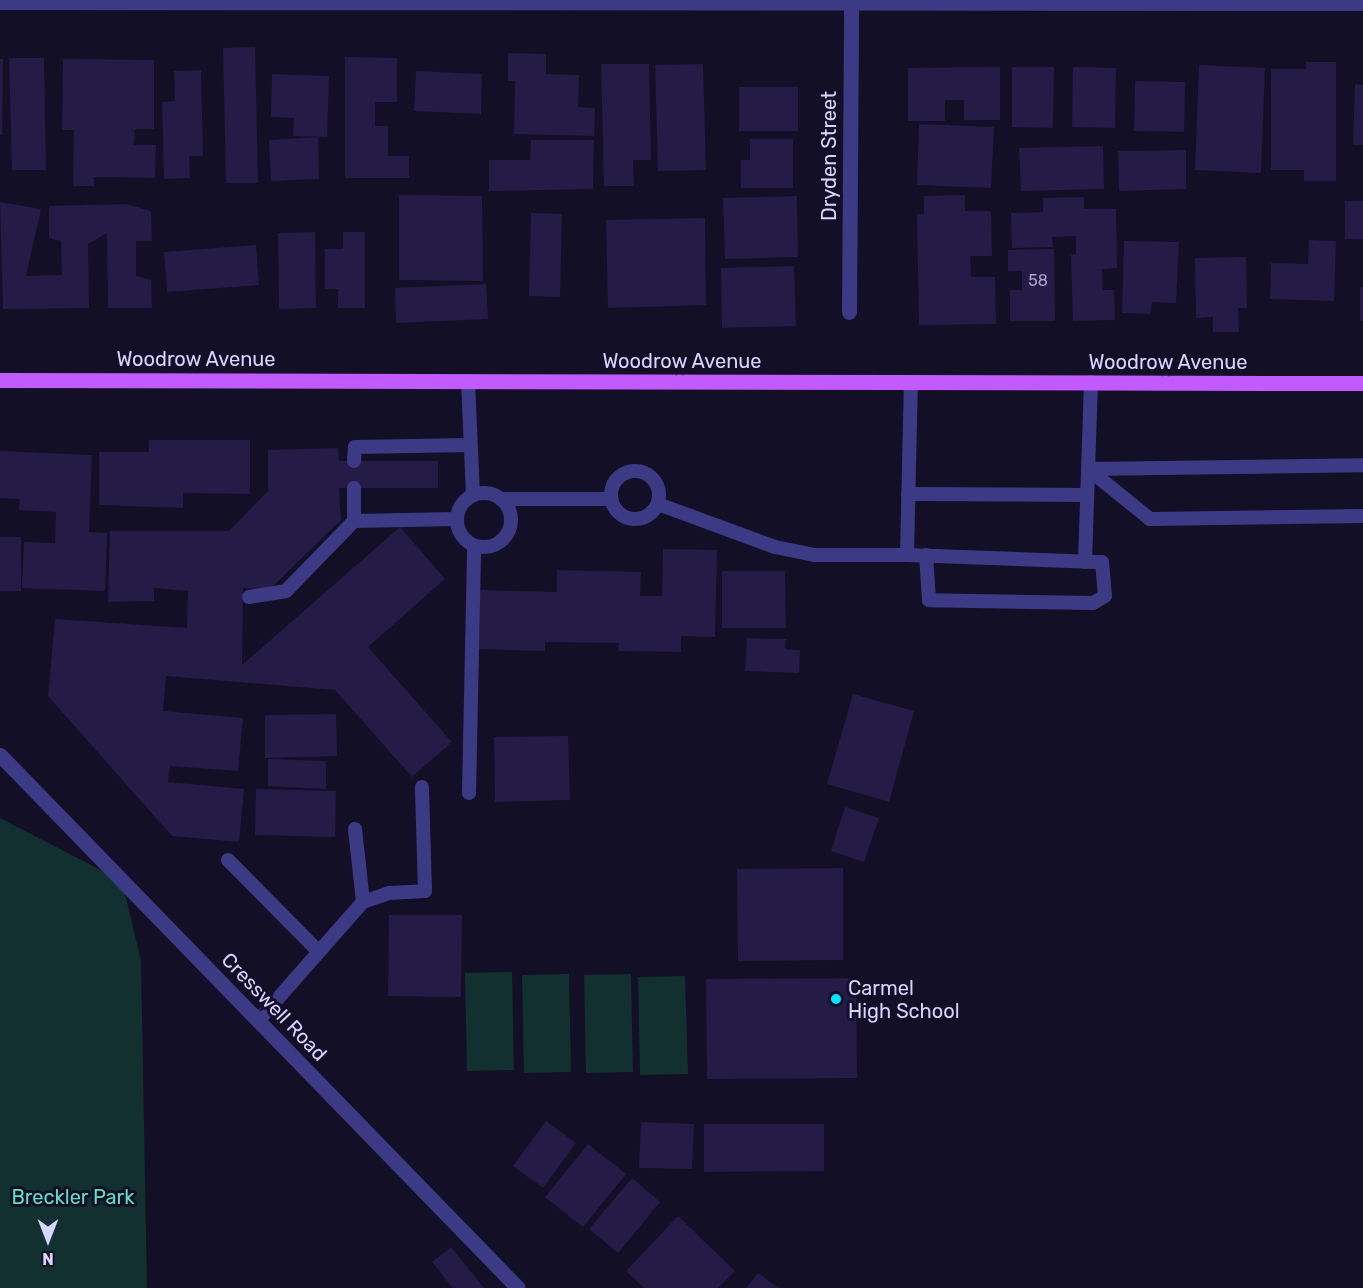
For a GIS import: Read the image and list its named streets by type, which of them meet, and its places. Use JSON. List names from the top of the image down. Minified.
{"streets":{"main road":["Woodrow Avenue"],"street":["Dryden Street","Cresswell Road"]},"parks":["Breckler Park"],"places":["Carmel High School"],"house_numbers":["58"],"north":"bottom"}
